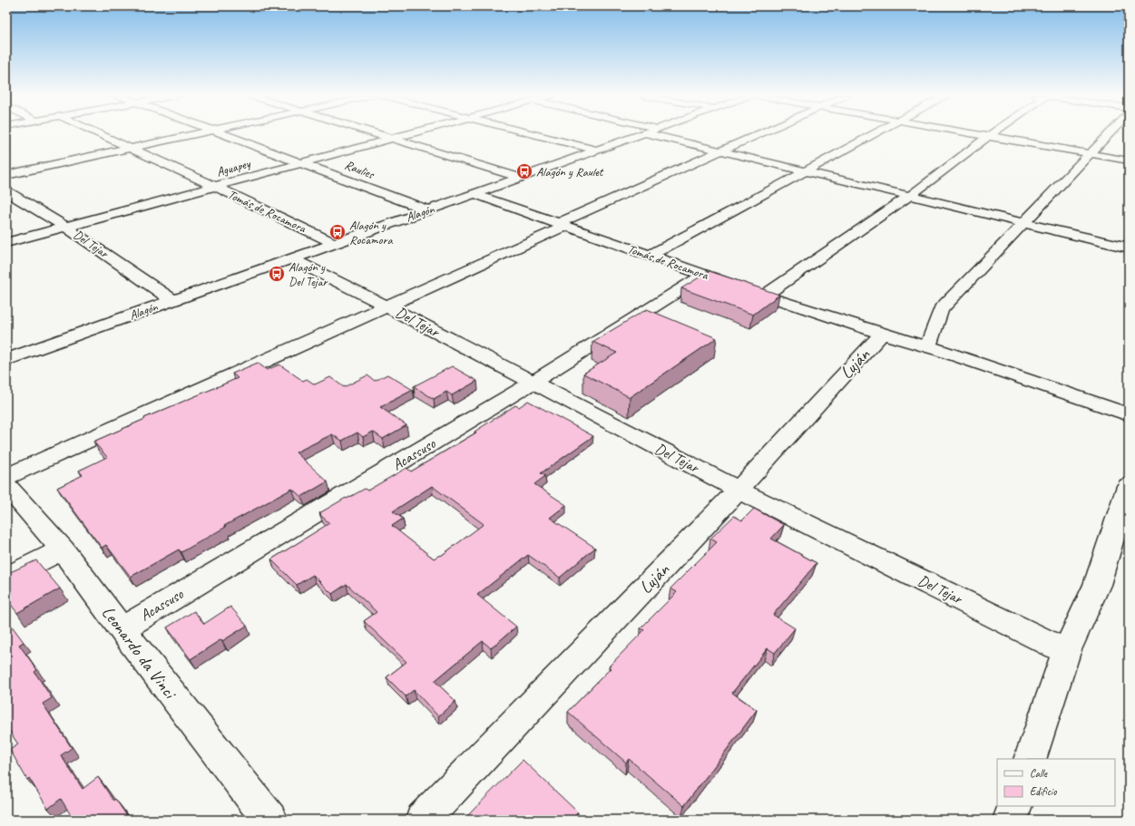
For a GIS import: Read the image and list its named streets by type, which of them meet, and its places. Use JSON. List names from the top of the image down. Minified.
{"streets":{"street":["Aguapey","Raulies","Tomás de Rocamora","Alagón","Del Tejar","Luján","Acassuso","Leonardo da Vinci"]},"crossings":[["Aguapey","Raulies"],["Aguapey","Tomás de Rocamora"],["Aguapey","Del Tejar"],["Raulies","Alagón"],["Tomás de Rocamora","Alagón"],["Tomás de Rocamora","Luján"],["Tomás de Rocamora","Acassuso"],["Alagón","Del Tejar"],["Del Tejar","Luján"],["Del Tejar","Acassuso"],["Acassuso","Leonardo da Vinci"]],"places":{"bus stop":["Alagón y Raulet","Alagón y Rocamora","Alagón y Del Tejar"]},"legend":["Calle","Edificio"]}
